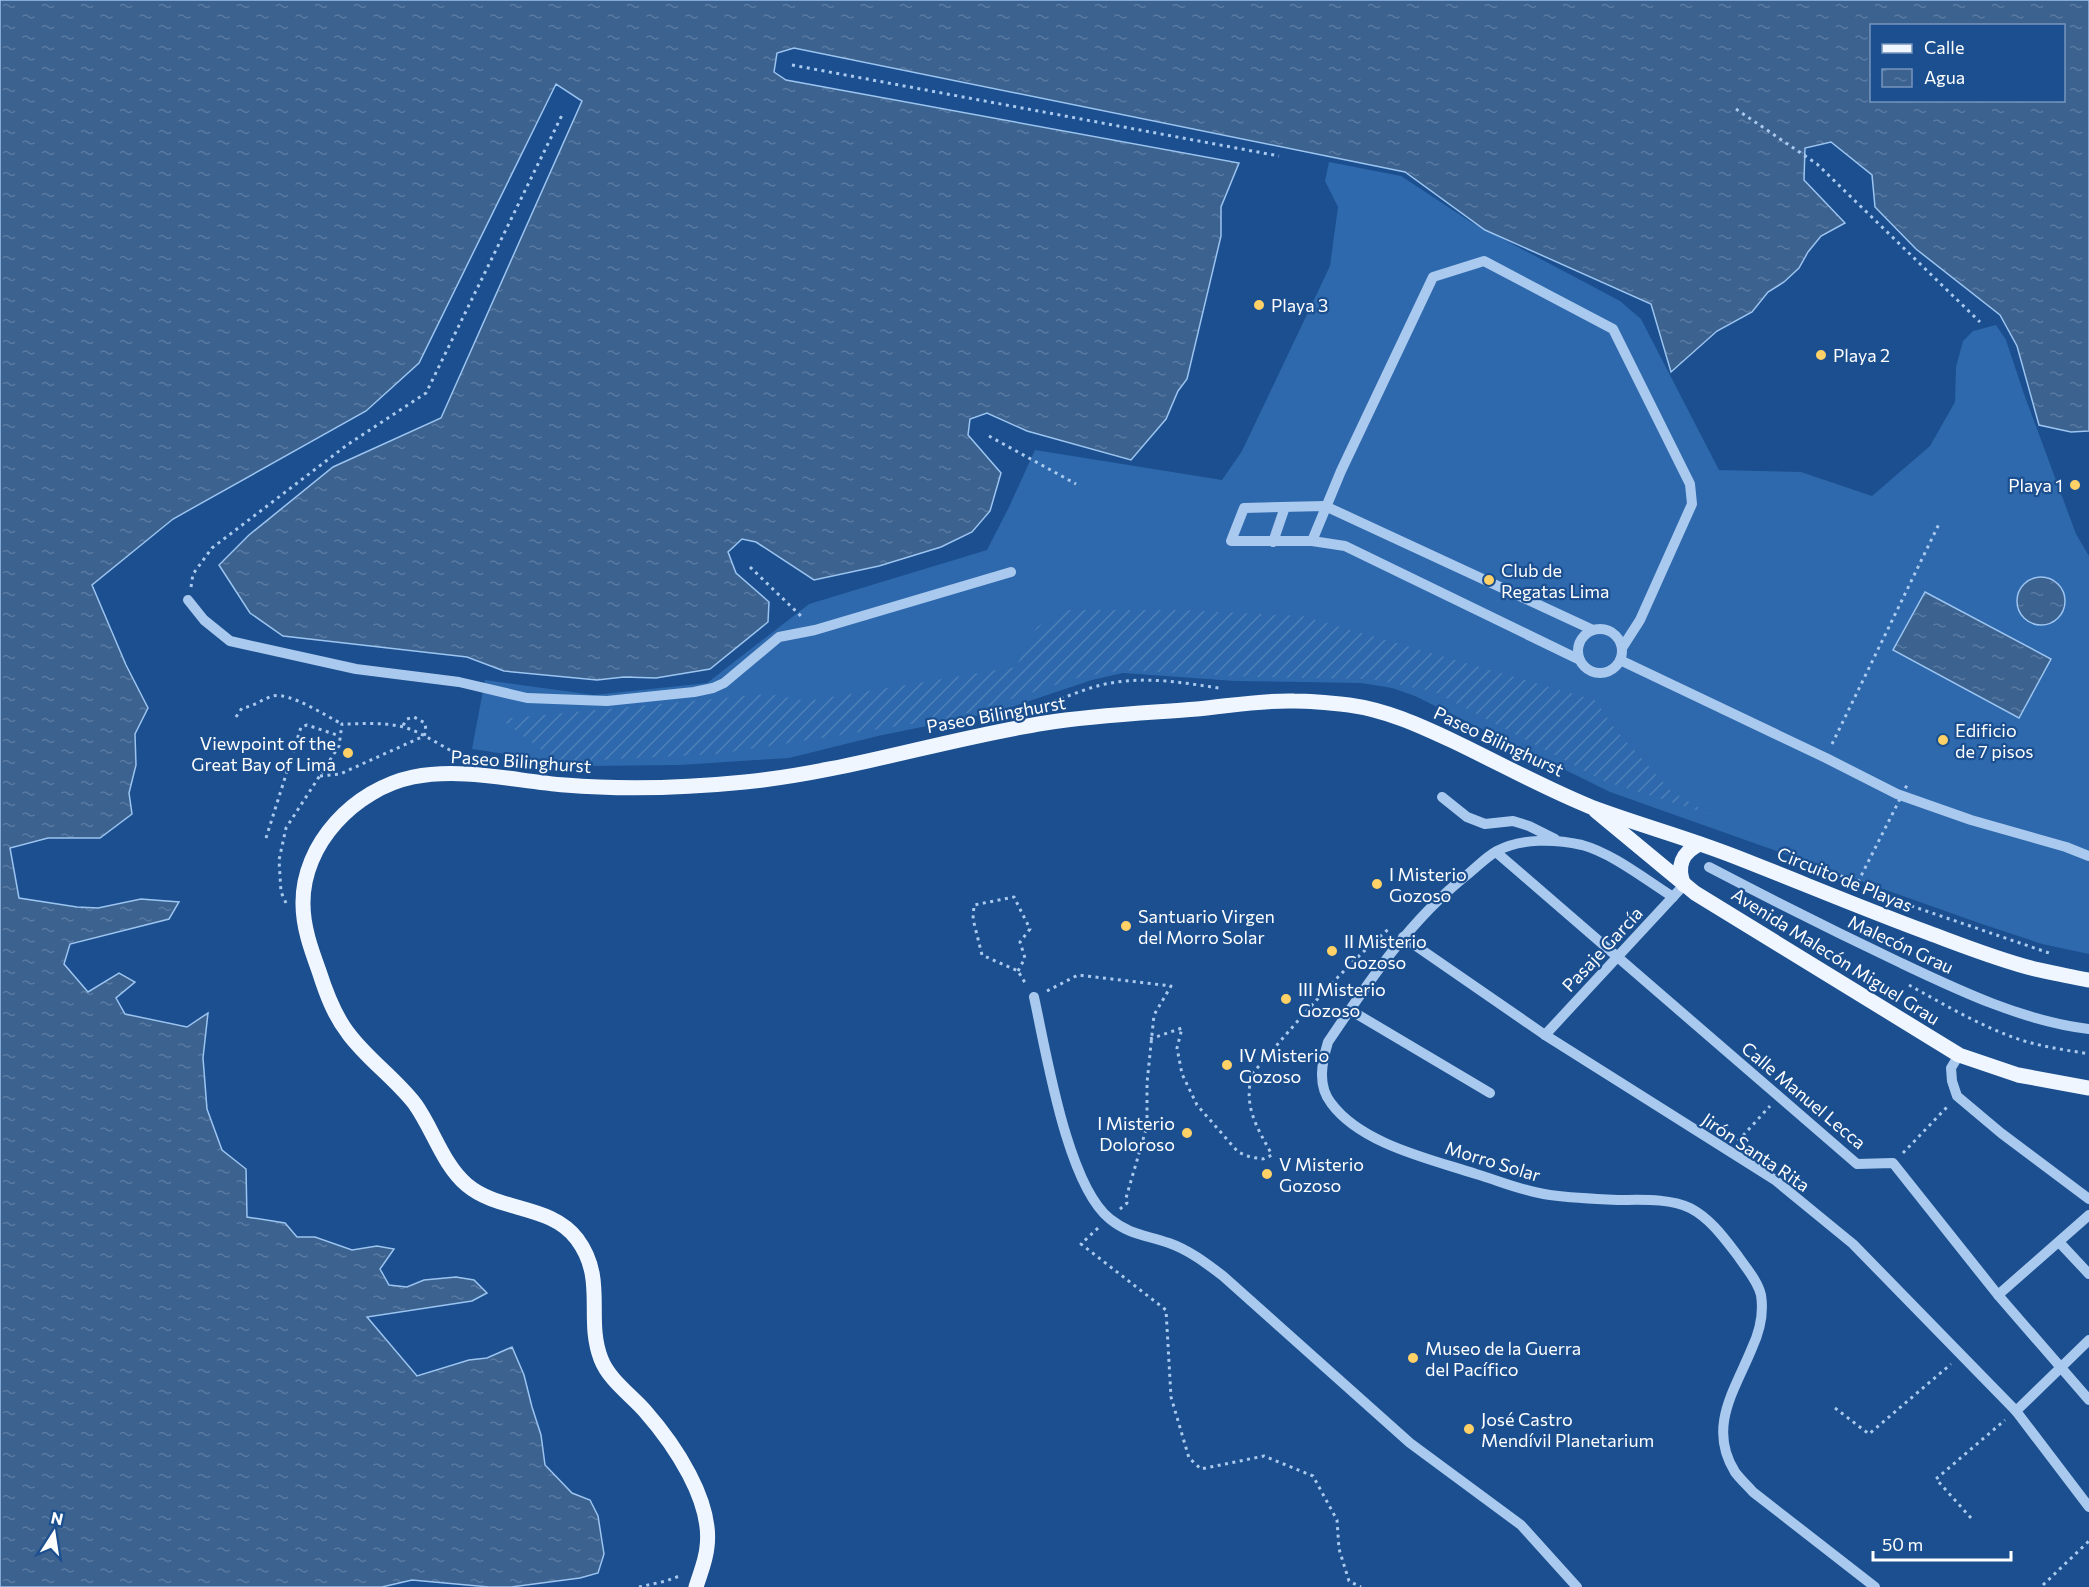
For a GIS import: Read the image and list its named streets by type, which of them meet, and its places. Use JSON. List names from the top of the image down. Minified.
{"streets":{"main road":["Paseo Bilinghurst","Circuito de Playas","Avenida Malecón Miguel Grau"],"street":["Malecón Grau","Pasaje García","Calle Manuel Lecca","Jirón Santa Rita","Morro Solar"]},"crossings":[["Paseo Bilinghurst","Circuito de Playas"],["Paseo Bilinghurst","Avenida Malecón Miguel Grau"],["Circuito de Playas","Avenida Malecón Miguel Grau"],["Pasaje García","Avenida Malecón Miguel Grau"],["Pasaje García","Calle Manuel Lecca"],["Pasaje García","Jirón Santa Rita"],["Pasaje García","Morro Solar"],["Calle Manuel Lecca","Morro Solar"],["Jirón Santa Rita","Morro Solar"]],"places":["Playa 3","Playa 2","Playa 1","Club de Regatas Lima","Edificio de 7 pisos","Viewpoint of the Great Bay of Lima","I Misterio Gozoso","Santuario Virgen del Morro Solar","II Misterio Gozoso","III Misterio Gozoso","IV Misterio Gozoso","I Misterio Doloroso","V Misterio Gozoso","Museo de la Guerra del Pacífico","José Castro Mendívil Planetarium"],"legend":["Calle","Agua"],"scale_bar":"50 m","north":"top"}
